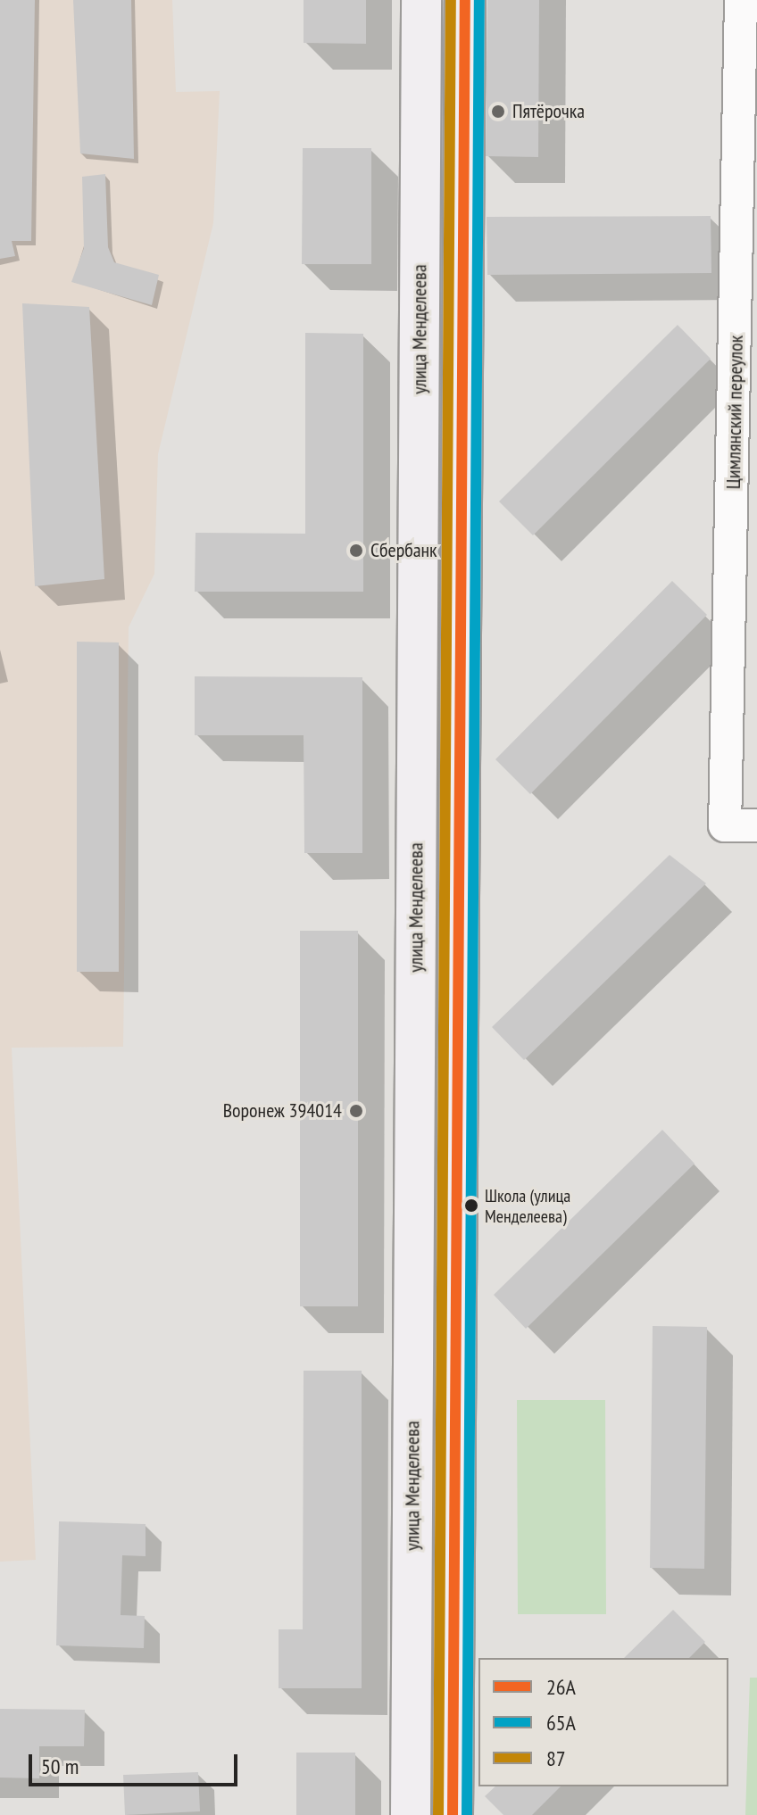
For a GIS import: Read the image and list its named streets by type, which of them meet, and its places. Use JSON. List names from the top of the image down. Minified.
{"streets":{"street":["улица Менделеева","Цимлянский переулок"]},"places":["Пятёрочка","Сбербанк","Воронеж 394014","Школа (улица Менделеева)"],"lines":["transit line 26А","transit line 65А","transit line 87"],"legend":["26А","65А","87"],"scale_bar":"50 m"}
